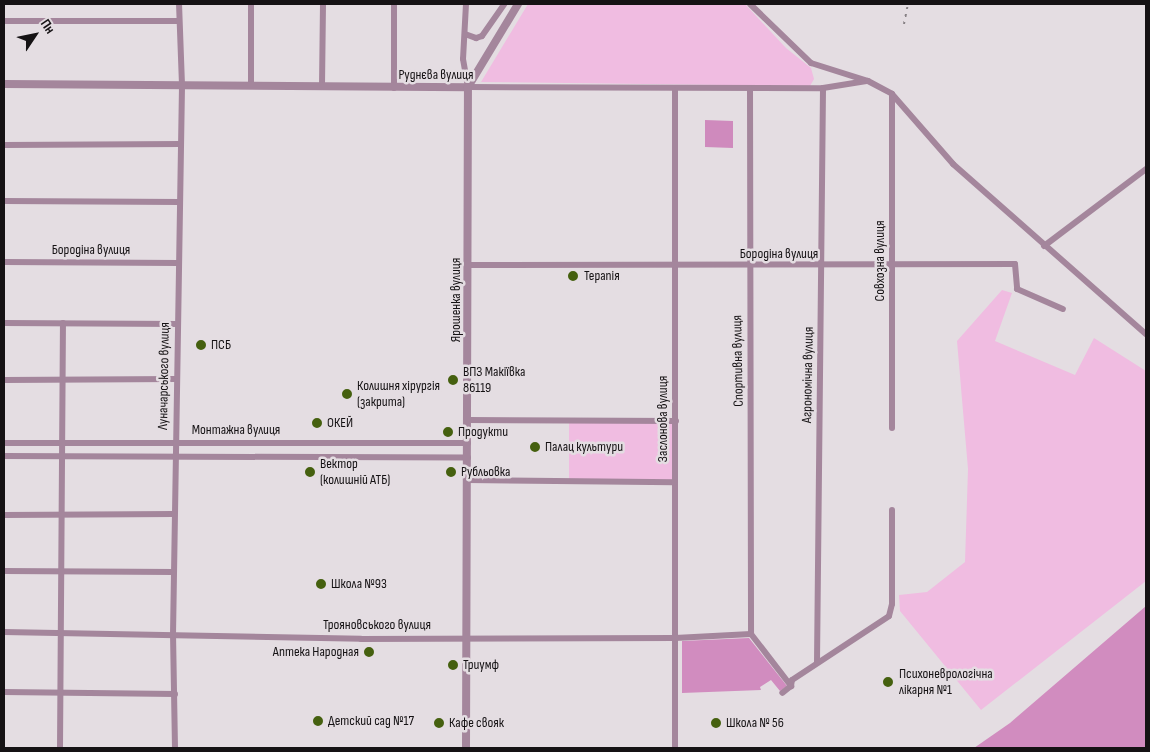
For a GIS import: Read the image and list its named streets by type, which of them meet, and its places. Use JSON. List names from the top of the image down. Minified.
{"streets":{"street":["Руднєва вулиця","Бородіна вулиця","Совхозна вулиця","Ярошенка вулиця","Спортивна вулиця","Агрономічна вулиця","Луначарського вулиця","Заслонова вулиця","Монтажна вулиця","Трояновського вулиця"]},"crossings":[["Руднєва вулиця","Ярошенка вулиця"],["Руднєва вулиця","Спортивна вулиця"],["Руднєва вулиця","Агрономічна вулиця"],["Руднєва вулиця","Луначарського вулиця"],["Руднєва вулиця","Заслонова вулиця"],["Бородіна вулиця","Совхозна вулиця"],["Бородіна вулиця","Ярошенка вулиця"],["Бородіна вулиця","Спортивна вулиця"],["Бородіна вулиця","Агрономічна вулиця"],["Бородіна вулиця","Луначарського вулиця"],["Бородіна вулиця","Заслонова вулиця"],["Ярошенка вулиця","Монтажна вулиця"],["Ярошенка вулиця","Трояновського вулиця"],["Спортивна вулиця","Трояновського вулиця"],["Луначарського вулиця","Монтажна вулиця"],["Луначарського вулиця","Трояновського вулиця"],["Заслонова вулиця","Трояновського вулиця"]],"places":["Терапія","ПСБ","ВПЗ Макіївка 86119","Колишня хірургія (закрита)","ОКЕЙ","Продукти","Палац культури","Вектор (колишній АТБ)","Рубльовка","Школа №93","Аптека Народная","Триумф","Психоневрологічна лікарня №1","Детский сад №17","Кафе свояк","Школа № 56"],"north":"top right"}
